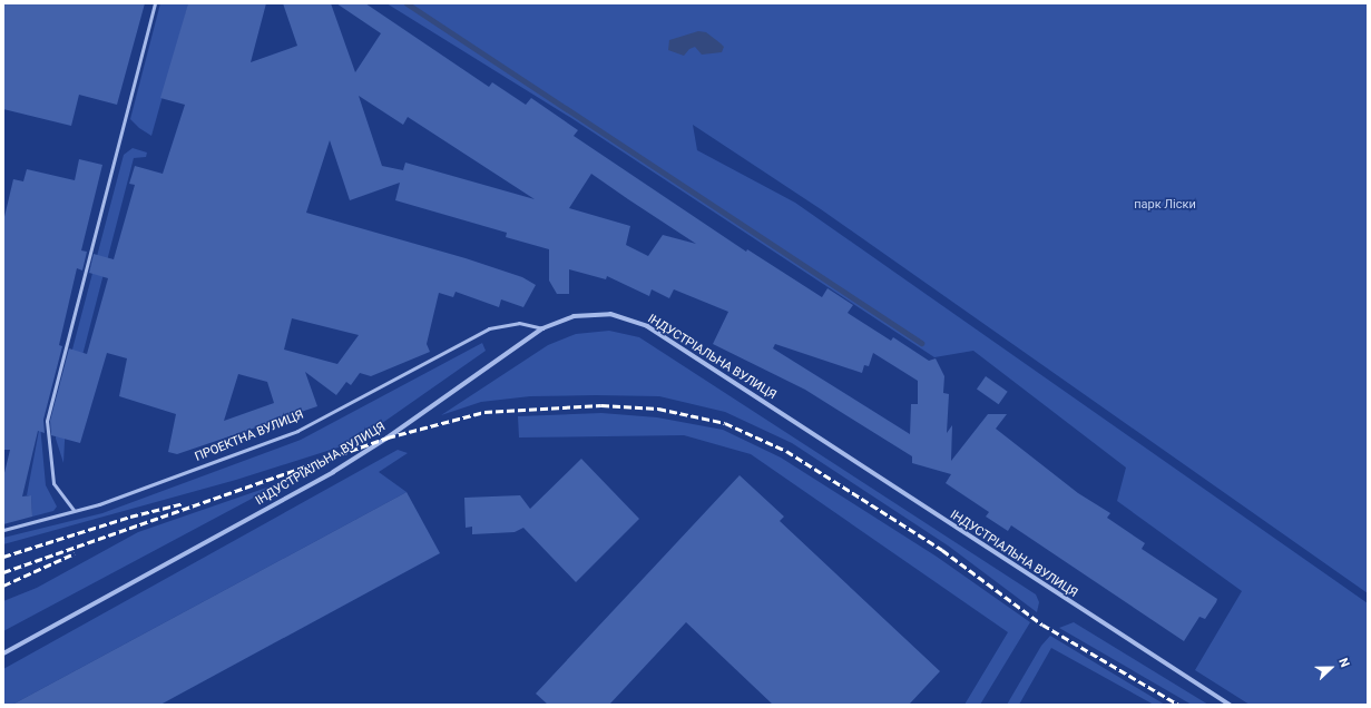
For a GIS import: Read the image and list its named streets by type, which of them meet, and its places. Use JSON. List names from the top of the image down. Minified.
{"streets":{"street":["ІНДУСТРІАЛЬНА ВУЛИЦЯ"],"lane":["ПРОЕКТНА ВУЛИЦЯ"]},"crossings":[["ІНДУСТРІАЛЬНА ВУЛИЦЯ","ПРОЕКТНА ВУЛИЦЯ"]],"parks":["парк Ліски"],"north":"right"}
